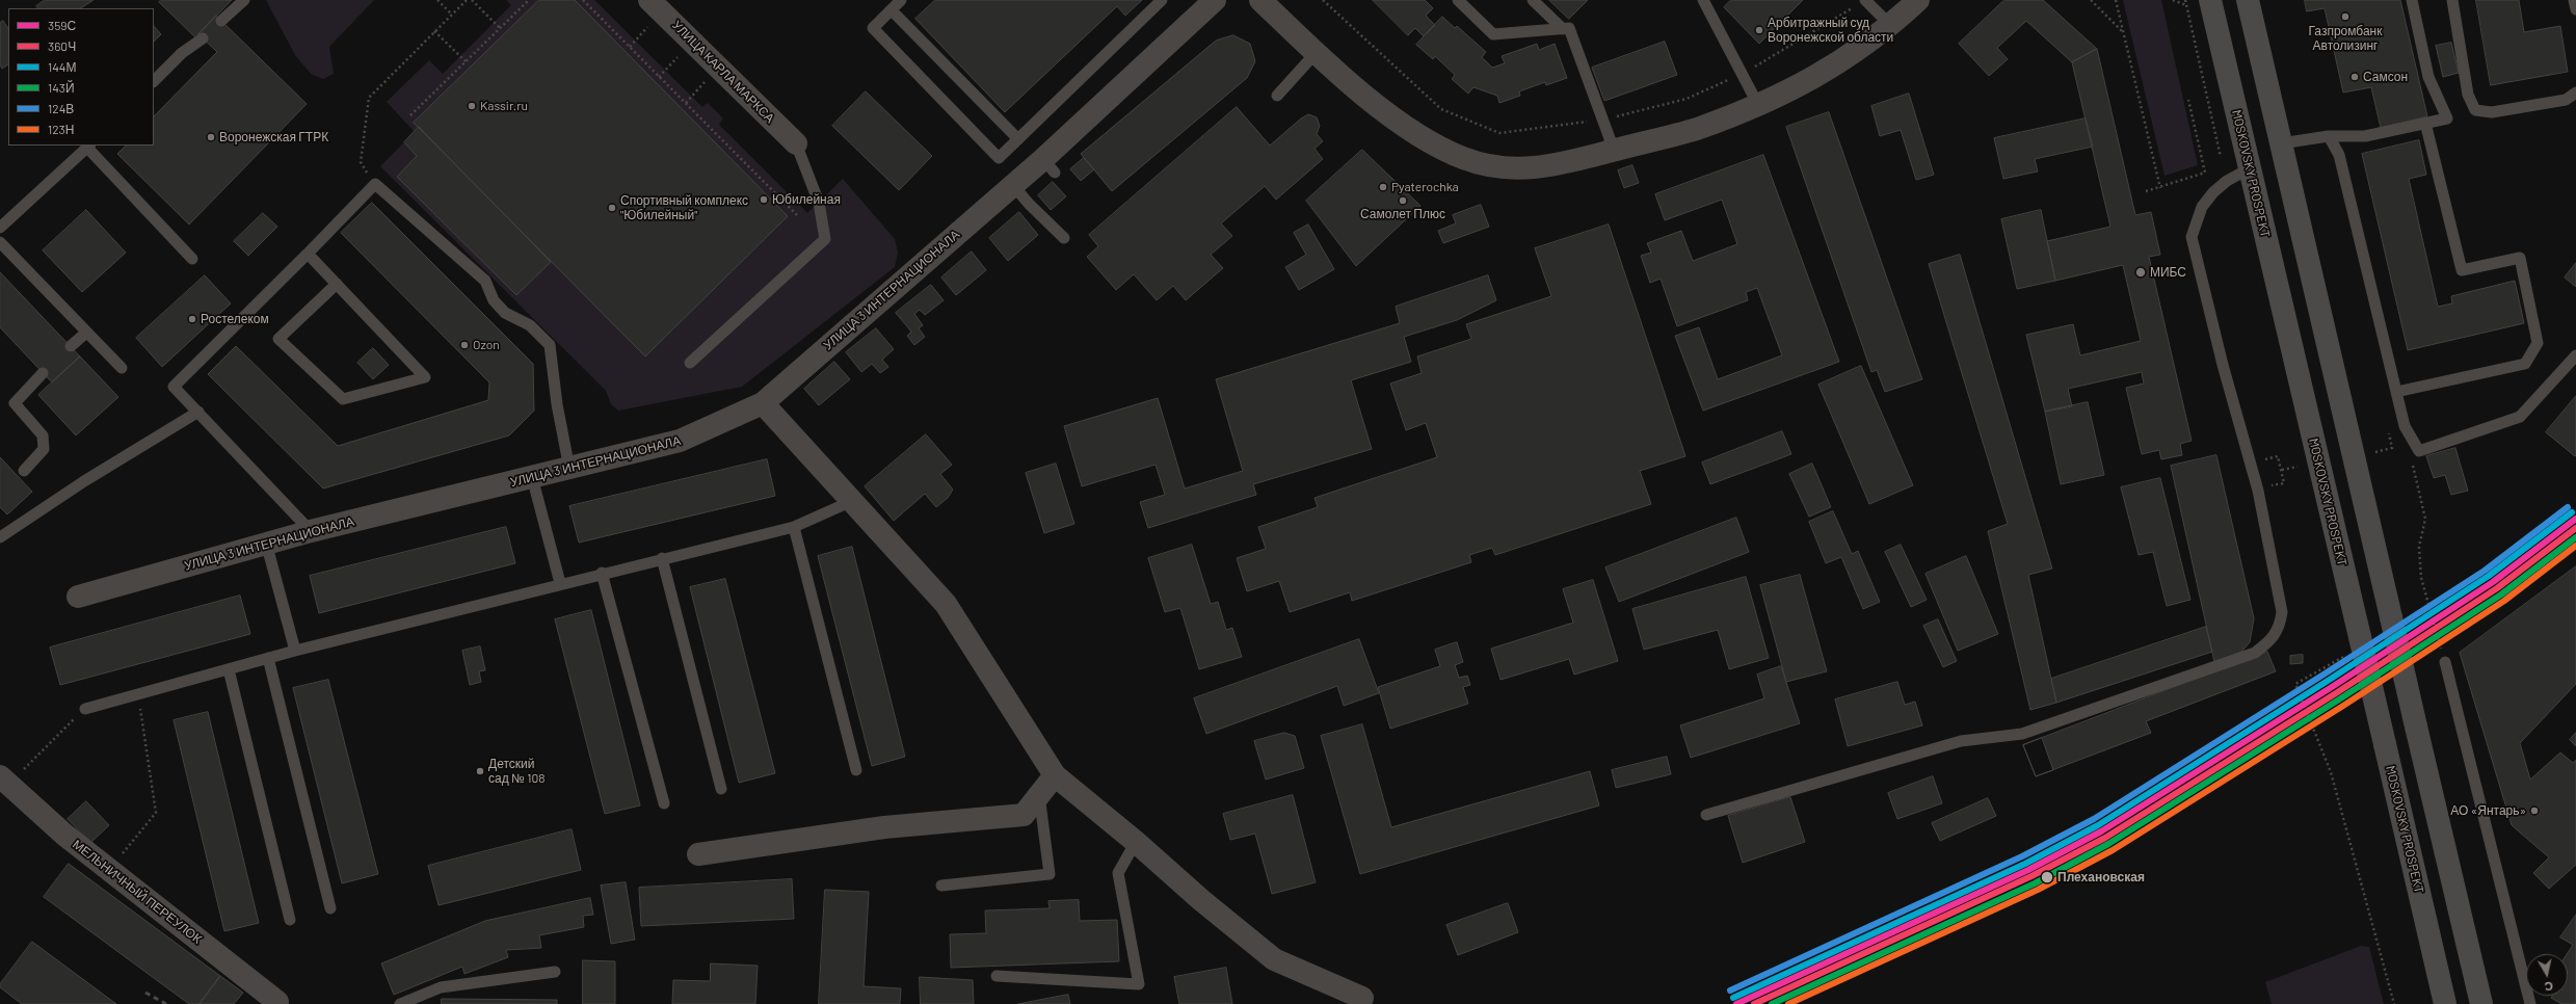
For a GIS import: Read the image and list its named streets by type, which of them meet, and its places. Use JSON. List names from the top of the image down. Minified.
{"streets":{"main road":["MOSKOVSKY PROSPEKT"],"street":["УЛИЦА КАРЛА МАРКСА","УЛИЦА 3 ИНТЕРНАЦИОНАЛА","МЕЛЬНИЧНЫЙ ПЕРЕУЛОК"]},"places":["Газпромбанк Автолизинг","Арбитражный суд Воронежской области","Самсон","Kassir.ru","Воронежская ГТРК","Pyaterochka","Юбилейная","Самолет Плюс","Спортивный комплекс \"Юбилейный\"","МИБС","Ростелеком","Ozon","Детский сад № 108","АО «Янтарь»","Плехановская"],"lines":["transit line 124В","transit line 144М","transit line 359С","transit line 360Ч","transit line 143Й","transit line 123Н"],"legend":["359С","360Ч","144М","143Й","124В","123Н"],"north":"bottom"}
